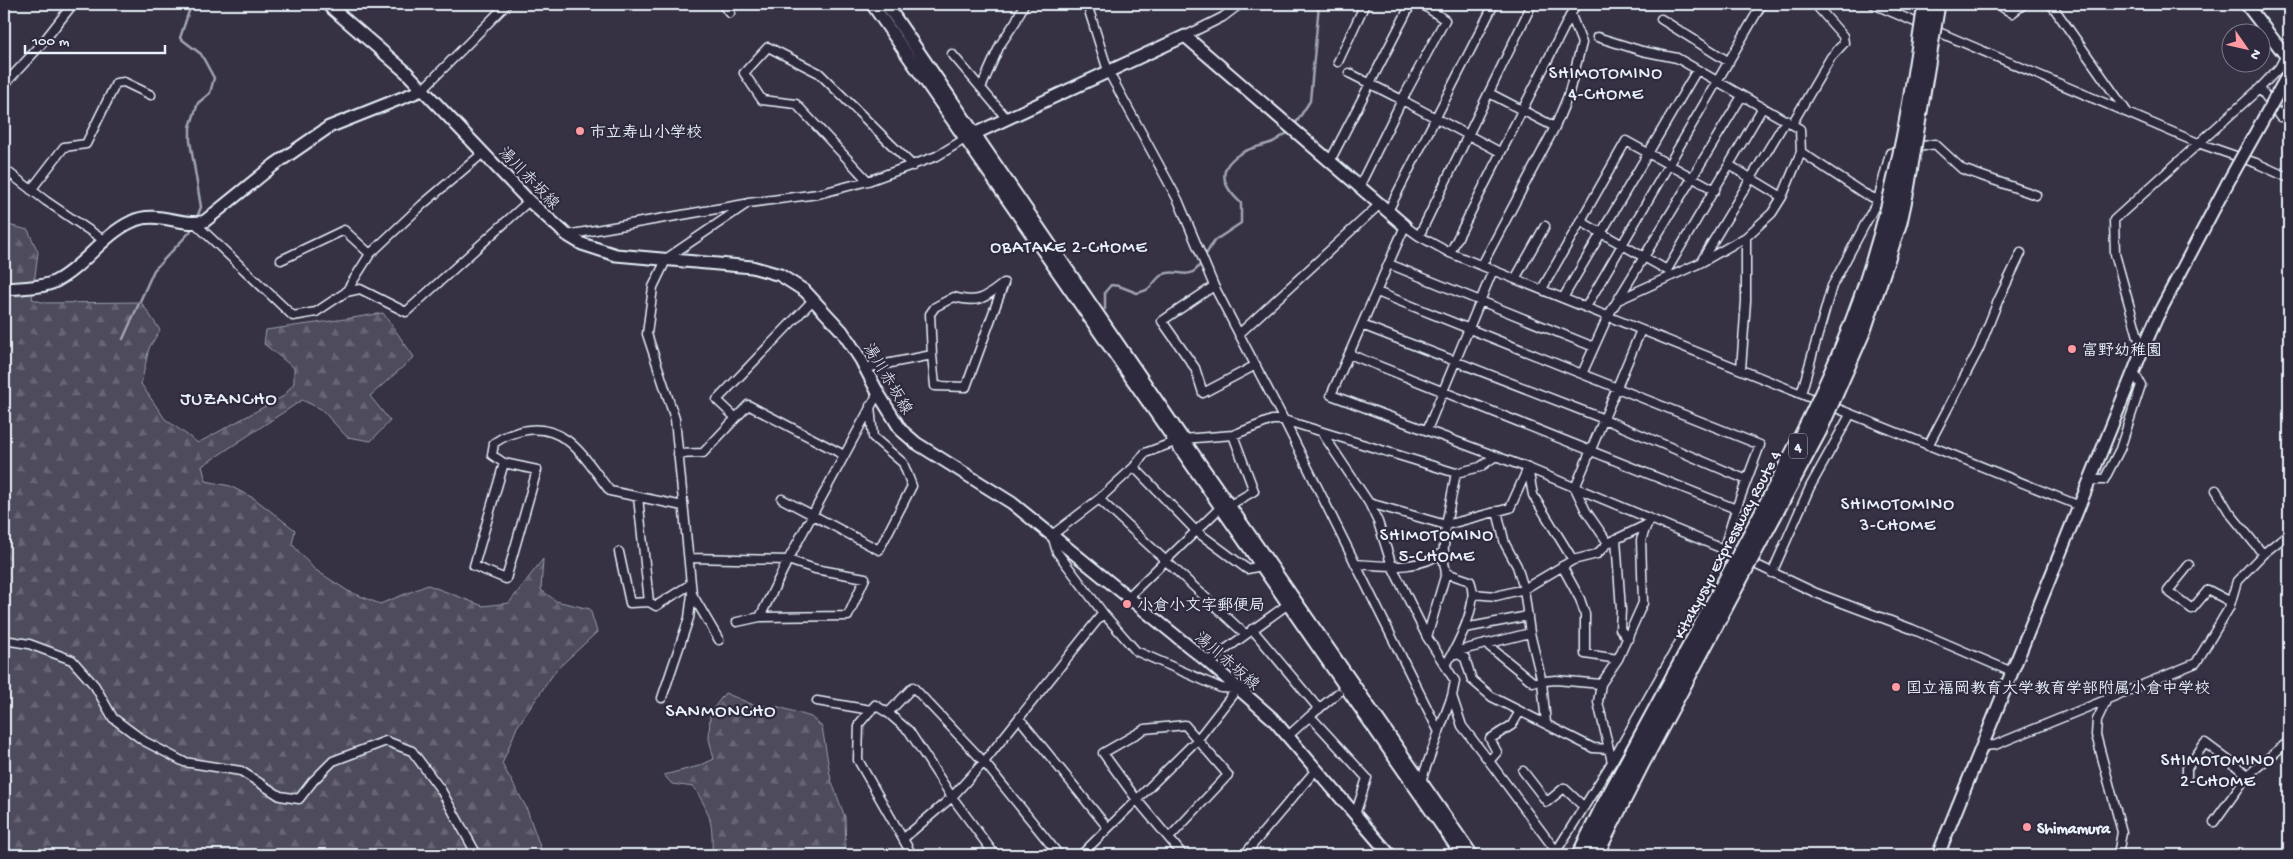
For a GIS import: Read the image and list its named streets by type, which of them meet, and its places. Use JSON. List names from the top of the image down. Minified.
{"streets":{"highway":["4","Kitakyusyu Expressway Route 4"],"street":["湯川赤坂線"]},"districts":["SHIMOTOMINO 4-CHOME","OBATAKE 2-CHOME","JUZANCHO","SHIMOTOMINO 3-CHOME","SHIMOTOMINO 5-CHOME","SANMONCHO","SHIMOTOMINO 2-CHOME"],"places":["市立寿山小学校","富野幼稚園","小倉小文字郵便局","国立福岡教育大学教育学部附属小倉中学校","Shimamura"],"scale_bar":"100 m","north":"bottom right"}
